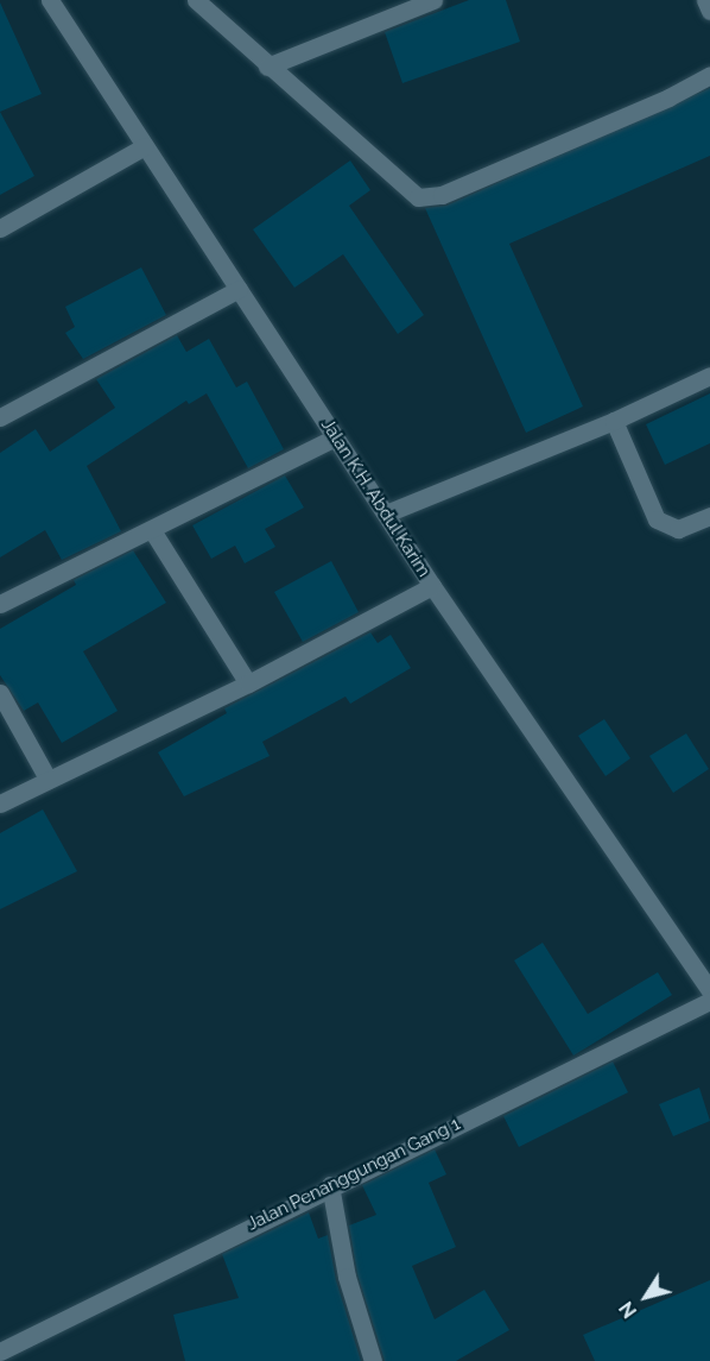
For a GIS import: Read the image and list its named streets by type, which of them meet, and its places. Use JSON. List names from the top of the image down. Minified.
{"streets":{"street":["Jalan K.H. Abdul Karim","Jalan Penanggungan Gang 1"]},"north":"bottom left"}
